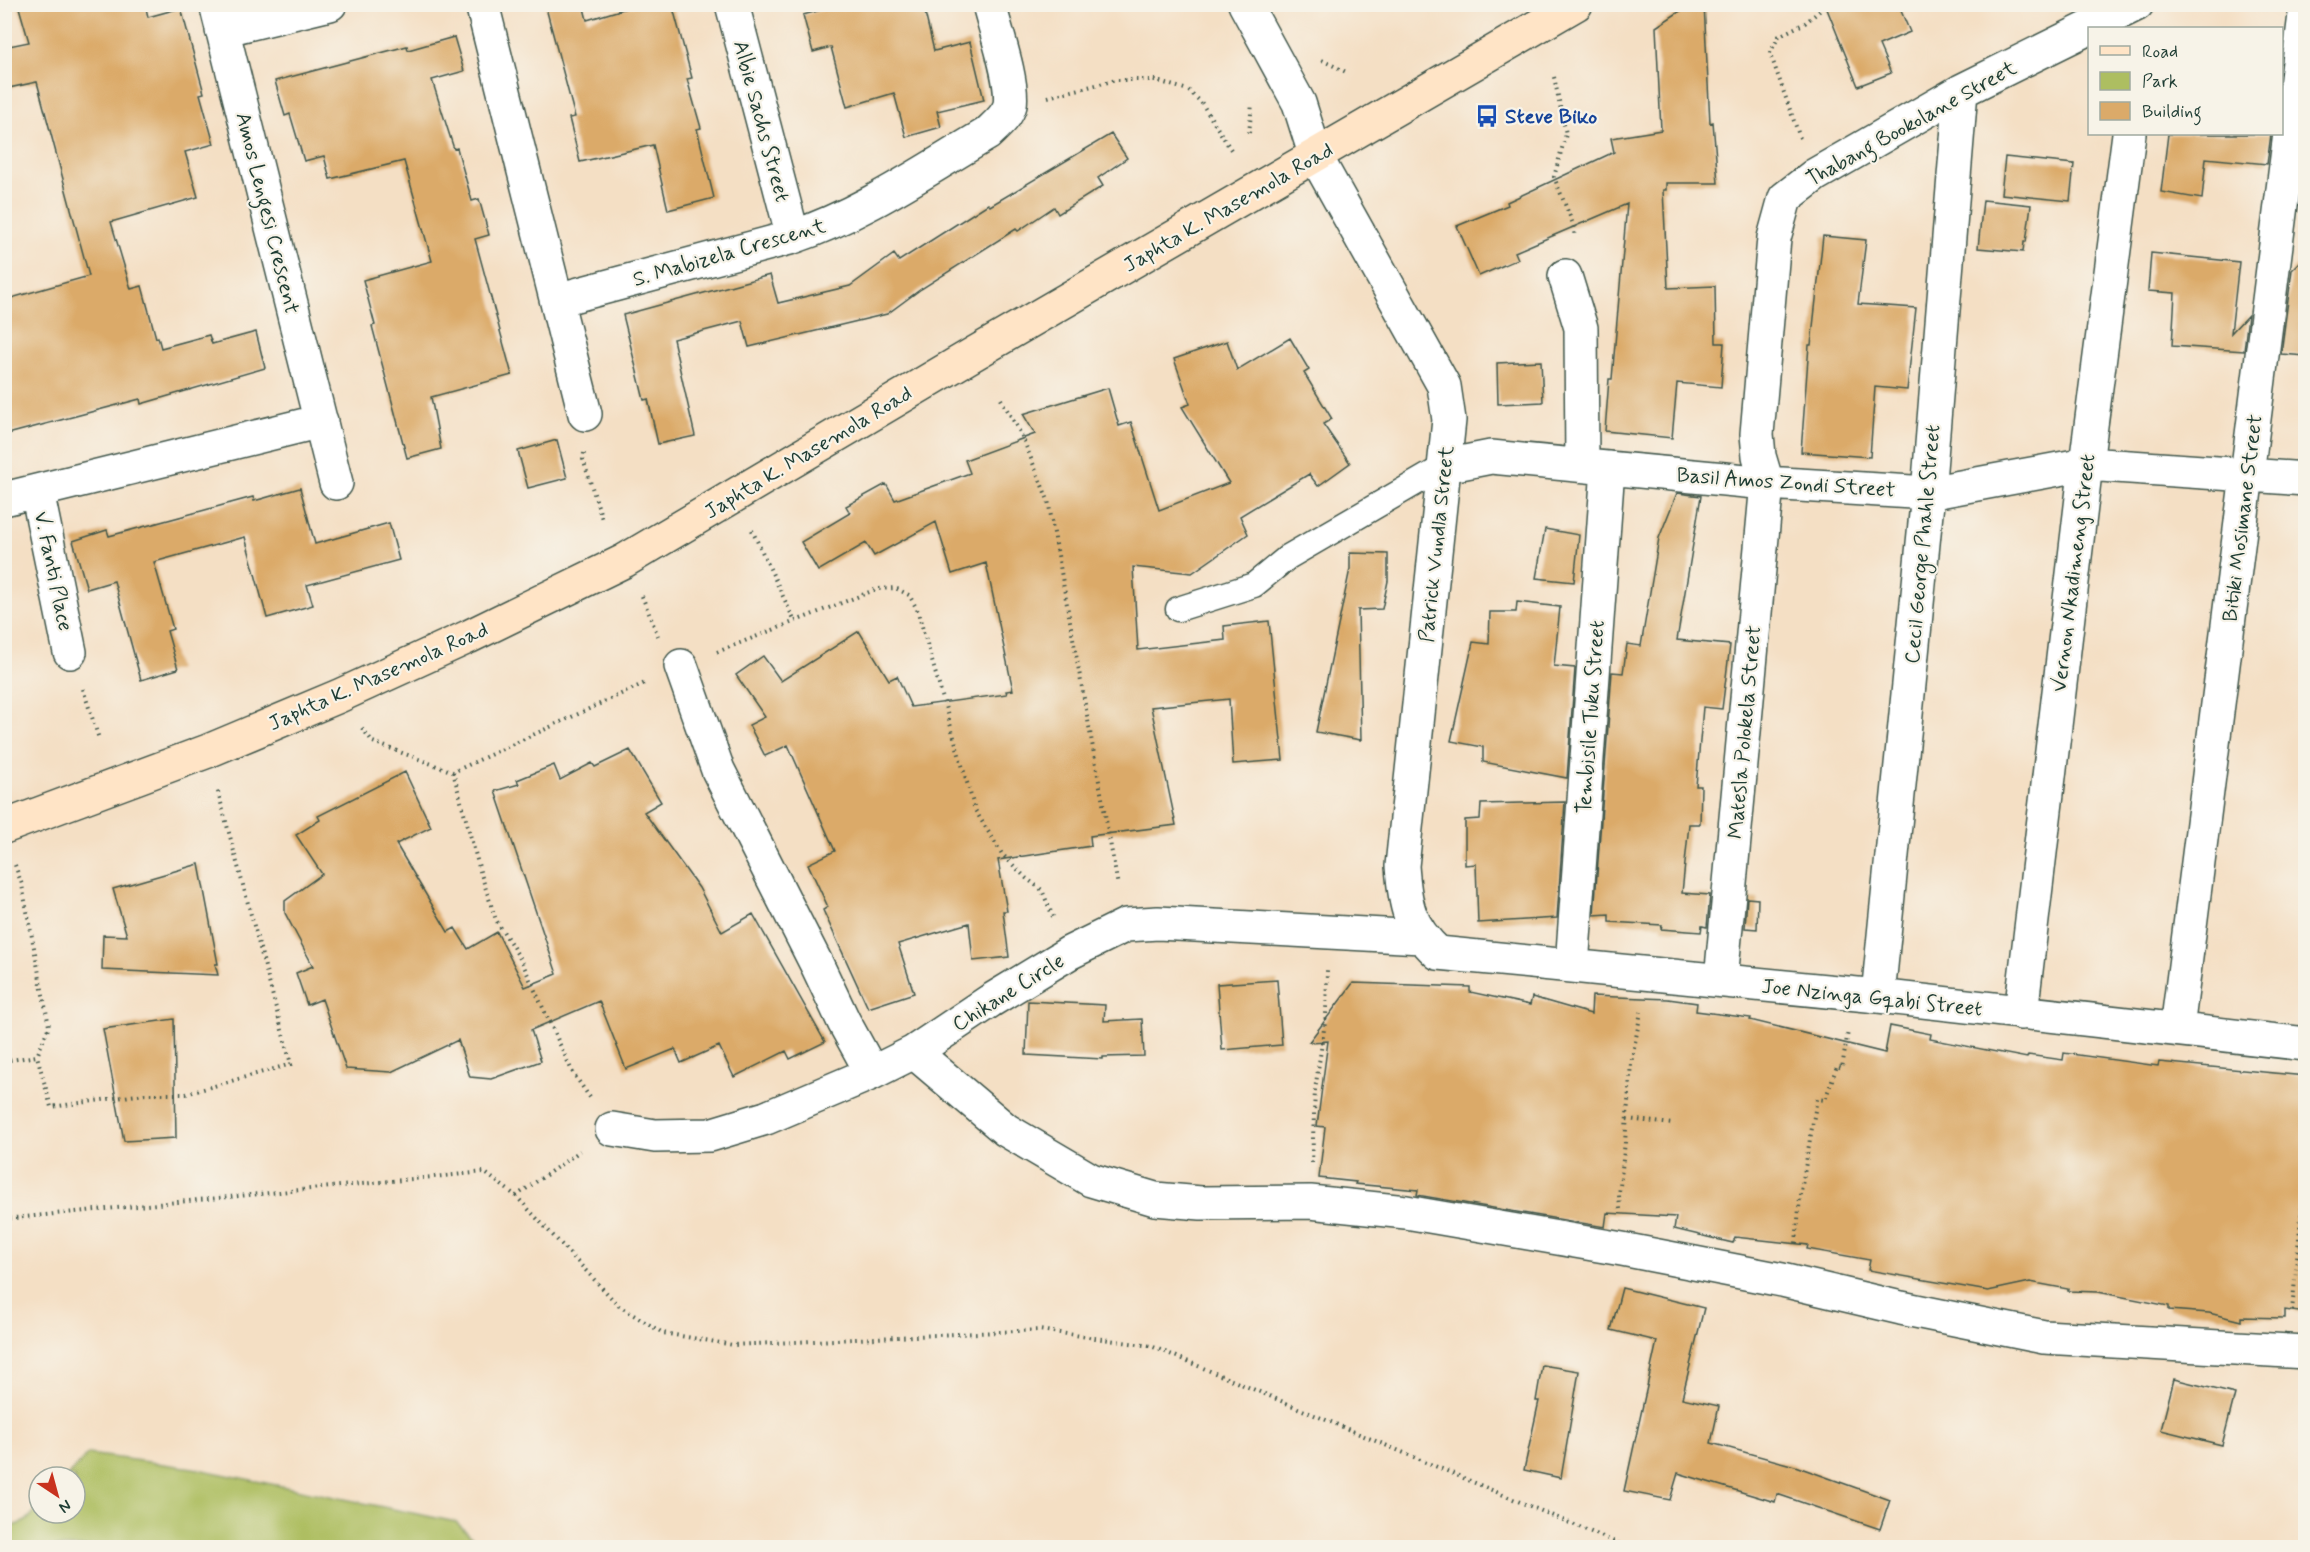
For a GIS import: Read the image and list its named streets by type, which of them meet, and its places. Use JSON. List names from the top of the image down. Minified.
{"streets":{"main road":["Japhta K. Masemola Road"],"street":["Albie Sachs Street","Thabang Bookolane Street","Amos Lengesi Crescent","S. Mabizela Crescent","Basil Amos Zondi Street","Bitiki Mosimane Street","Patrick Vundla Street","Cecil George Phahle Street","V. Fanti Place","Vernon Nkadimeng Street","Tembisile Tuku Street","Matesla Polokela Street","Chikane Circle","Joe Nzinga Gqabi Street"]},"crossings":[["Albie Sachs Street","S. Mabizela Crescent"],["Thabang Bookolane Street","Basil Amos Zondi Street"],["Thabang Bookolane Street","Cecil George Phahle Street"],["Thabang Bookolane Street","Matesla Polokela Street"],["Japhta K. Masemola Road","Patrick Vundla Street"],["Basil Amos Zondi Street","Bitiki Mosimane Street"],["Basil Amos Zondi Street","Patrick Vundla Street"],["Basil Amos Zondi Street","Cecil George Phahle Street"],["Basil Amos Zondi Street","Vernon Nkadimeng Street"],["Basil Amos Zondi Street","Tembisile Tuku Street"],["Basil Amos Zondi Street","Matesla Polokela Street"],["Bitiki Mosimane Street","Joe Nzinga Gqabi Street"],["Patrick Vundla Street","Chikane Circle"],["Patrick Vundla Street","Joe Nzinga Gqabi Street"],["Cecil George Phahle Street","Joe Nzinga Gqabi Street"],["Vernon Nkadimeng Street","Joe Nzinga Gqabi Street"],["Tembisile Tuku Street","Joe Nzinga Gqabi Street"],["Matesla Polokela Street","Joe Nzinga Gqabi Street"],["Chikane Circle","Joe Nzinga Gqabi Street"]],"places":{"bus stop":["Steve Biko"]},"legend":["Road","Park","Building"],"north":"bottom right"}
